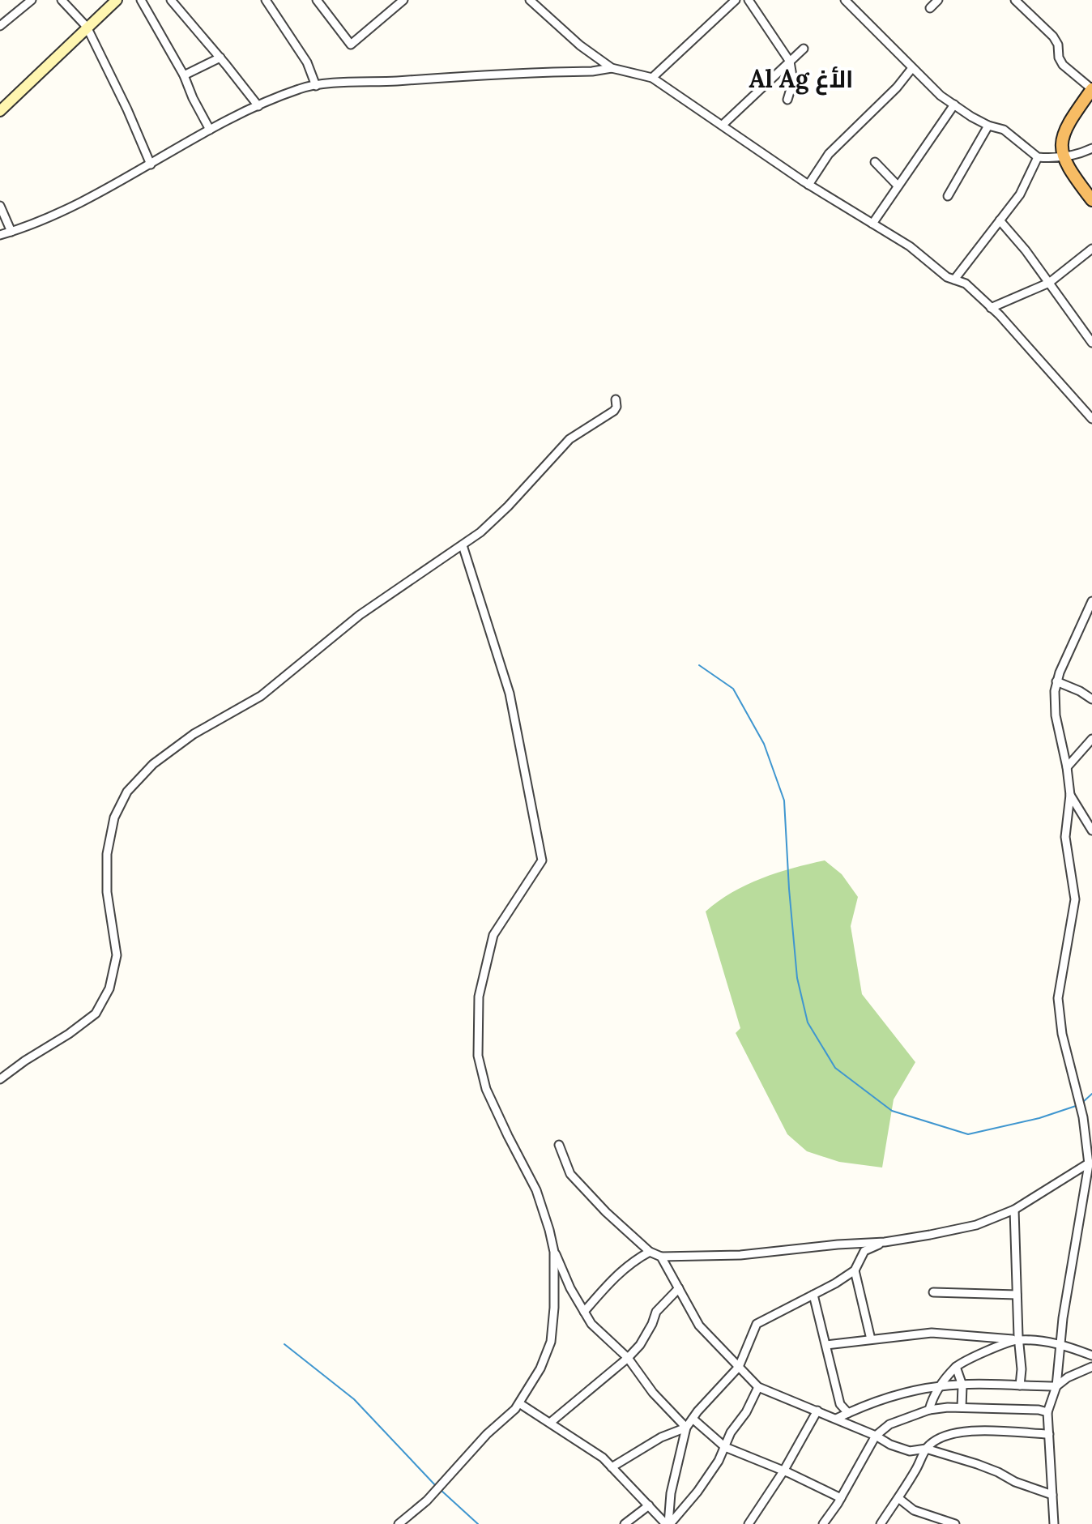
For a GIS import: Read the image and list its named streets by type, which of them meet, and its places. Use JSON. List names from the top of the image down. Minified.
{"districts":["Al Ag الأغ"]}
